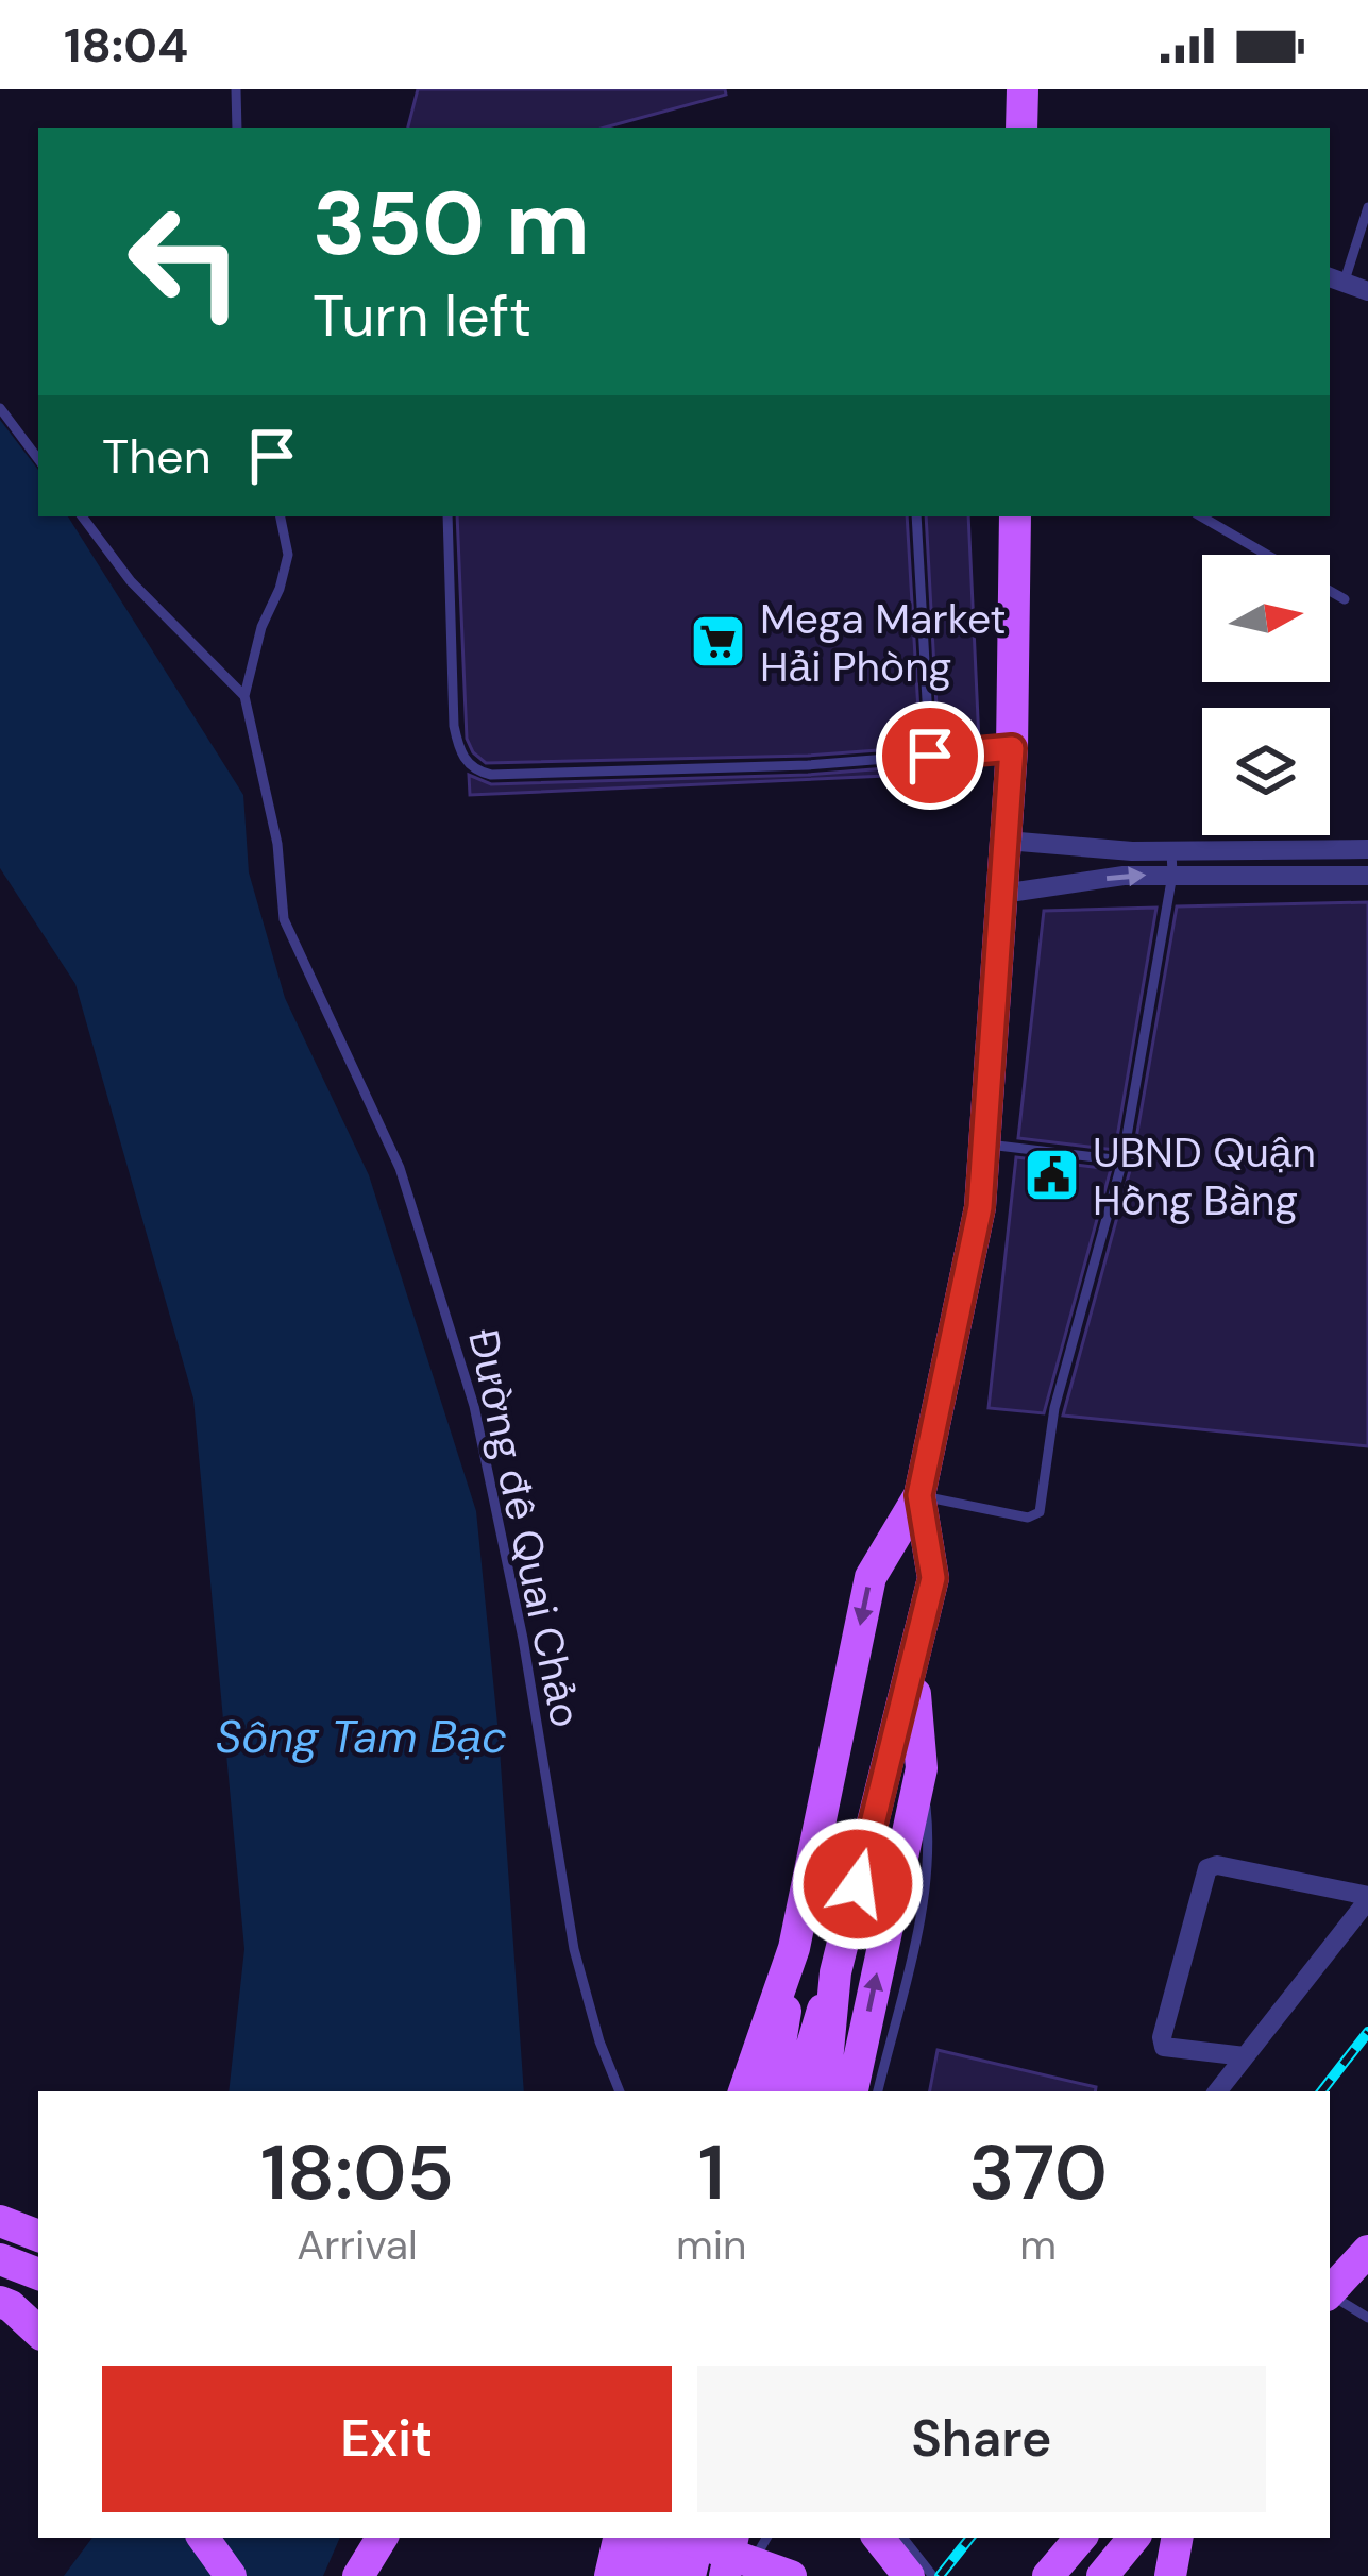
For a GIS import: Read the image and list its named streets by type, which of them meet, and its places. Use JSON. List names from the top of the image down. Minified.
{"streets":{"lane":["Đường đê Quai Chảo"]},"water":["Sông Tam Bạc"],"places":{"supermarket":["Mega Market Hải Phòng"],"public building":["UBND Quận Hồng Bàng"]},"north":"right","page":{"status":"18:04","turn":["350 m","Turn left"],"then":"Then","eta":["18:05","Arrival","1","min","370","m"],"buttons":["Exit","Share"]}}
